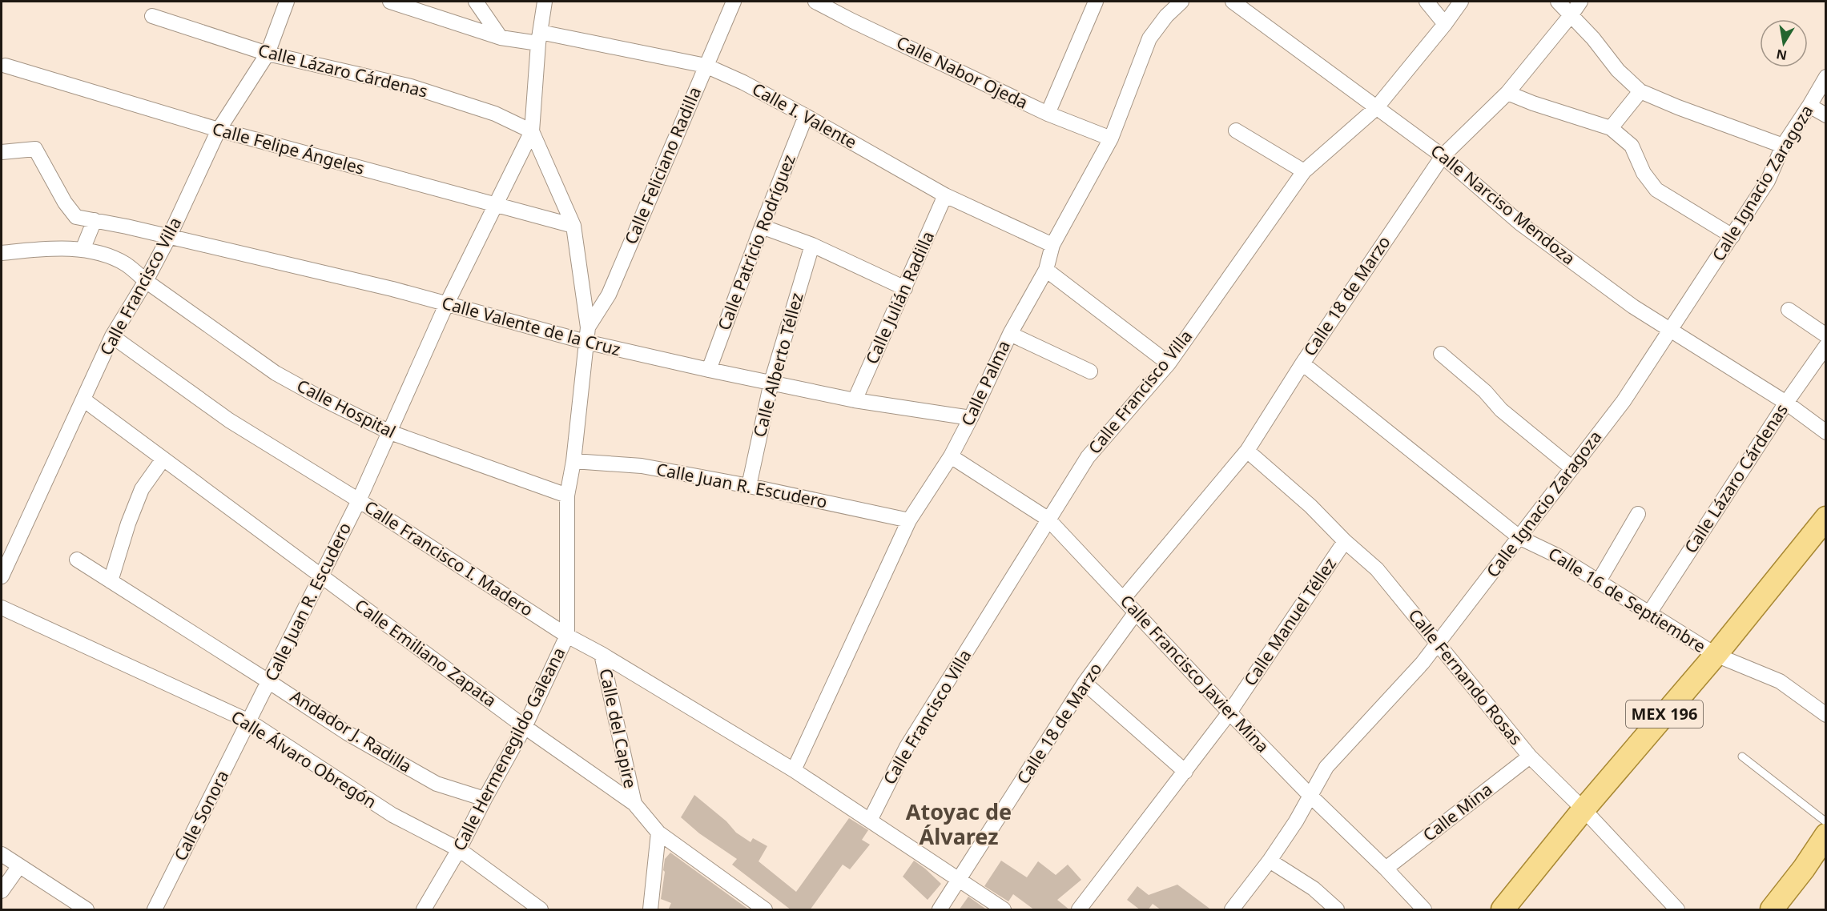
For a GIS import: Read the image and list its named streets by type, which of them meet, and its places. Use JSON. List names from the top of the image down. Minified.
{"streets":{"main road":["MEX 196"],"street":["Calle Lázaro Cárdenas","Calle Nabor Ojeda","Calle I. Valente","Calle Felipe Ángeles","Calle Feliciano Radilla","Calle Ignacio Zaragoza","Calle Narciso Mendoza","Calle Patricio Rodríguez","Calle Francisco Villa","Calle 18 de Marzo","Calle Julián Radilla","Calle Valente de la Cruz","Calle Alberto Téllez","Calle Palma","Calle Hospital","Calle Juan R. Escudero","Calle Francisco I. Madero","Calle 16 de Septiembre","Calle Manuel Téllez","Calle Emiliano Zapata","Calle Francisco Javier Mina","Calle Fernando Rosas","Calle del Capire","Andador J. Radilla","Calle Hermenegildo Galeana","Calle Álvaro Obregón","Calle Mina","Calle Sonora"]},"crossings":[["Calle Lázaro Cárdenas","Calle Narciso Mendoza"],["Calle Lázaro Cárdenas","Calle Francisco Villa"],["Calle Lázaro Cárdenas","Calle Juan R. Escudero"],["Calle Lázaro Cárdenas","Calle 16 de Septiembre"],["Calle Lázaro Cárdenas","Calle Hermenegildo Galeana"],["Calle Nabor Ojeda","Calle Palma"],["Calle I. Valente","Calle Feliciano Radilla"],["Calle I. Valente","Calle Patricio Rodríguez"],["Calle I. Valente","Calle Julián Radilla"],["Calle I. Valente","Calle Palma"],["Calle I. Valente","Calle Juan R. Escudero"],["Calle Felipe Ángeles","Calle Francisco Villa"],["Calle Felipe Ángeles","Calle Juan R. Escudero"],["Calle Felipe Ángeles","Calle Hermenegildo Galeana"],["Calle Feliciano Radilla","Calle Hermenegildo Galeana"],["Calle Ignacio Zaragoza","Calle Narciso Mendoza"],["Calle Ignacio Zaragoza","Calle 16 de Septiembre"],["Calle Ignacio Zaragoza","Calle Francisco Javier Mina"],["Calle Ignacio Zaragoza","Calle Fernando Rosas"],["Calle Narciso Mendoza","Calle Francisco Villa"],["Calle Narciso Mendoza","Calle 18 de Marzo"],["Calle Patricio Rodríguez","Calle Valente de la Cruz"],["Calle Francisco Villa","Calle Valente de la Cruz"],["Calle Francisco Villa","Calle Hospital"],["Calle Francisco Villa","Calle Francisco I. Madero"],["Calle Francisco Villa","Calle Emiliano Zapata"],["Calle Francisco Villa","Calle Francisco Javier Mina"],["Calle 18 de Marzo","Calle Francisco I. Madero"],["Calle 18 de Marzo","Calle 16 de Septiembre"],["Calle 18 de Marzo","Calle Francisco Javier Mina"],["Calle 18 de Marzo","Calle Fernando Rosas"],["Calle Julián Radilla","Calle Valente de la Cruz"],["Calle Valente de la Cruz","Calle Alberto Téllez"],["Calle Valente de la Cruz","Calle Palma"],["Calle Valente de la Cruz","Calle Juan R. Escudero"],["Calle Valente de la Cruz","Calle Hermenegildo Galeana"],["Calle Alberto Téllez","Calle Juan R. Escudero"],["Calle Palma","Calle Juan R. Escudero"],["Calle Palma","Calle Francisco I. Madero"],["Calle Palma","Calle Francisco Javier Mina"],["Calle Hospital","Calle Juan R. Escudero"],["Calle Hospital","Calle Hermenegildo Galeana"],["Calle Juan R. Escudero","Calle Francisco I. Madero"],["Calle Juan R. Escudero","Calle Emiliano Zapata"],["Calle Juan R. Escudero","Andador J. Radilla"],["Calle Juan R. Escudero","Calle Hermenegildo Galeana"],["Calle Juan R. Escudero","Calle Álvaro Obregón"],["Calle Juan R. Escudero","Calle Sonora"],["Calle Francisco I. Madero","Calle del Capire"],["Calle Francisco I. Madero","Calle Hermenegildo Galeana"],["Calle 16 de Septiembre","MEX 196"],["Calle Manuel Téllez","Calle Francisco Javier Mina"],["Calle Manuel Téllez","Calle Fernando Rosas"],["Calle Emiliano Zapata","Calle del Capire"],["Calle Emiliano Zapata","Calle Hermenegildo Galeana"],["Calle Francisco Javier Mina","Calle Mina"],["Calle Fernando Rosas","MEX 196"],["Calle Fernando Rosas","Calle Mina"],["Andador J. Radilla","Calle Hermenegildo Galeana"],["Calle Hermenegildo Galeana","Calle Álvaro Obregón"],["Calle Álvaro Obregón","Calle Sonora"]],"districts":["Atoyac de Álvarez"],"north":"bottom"}
